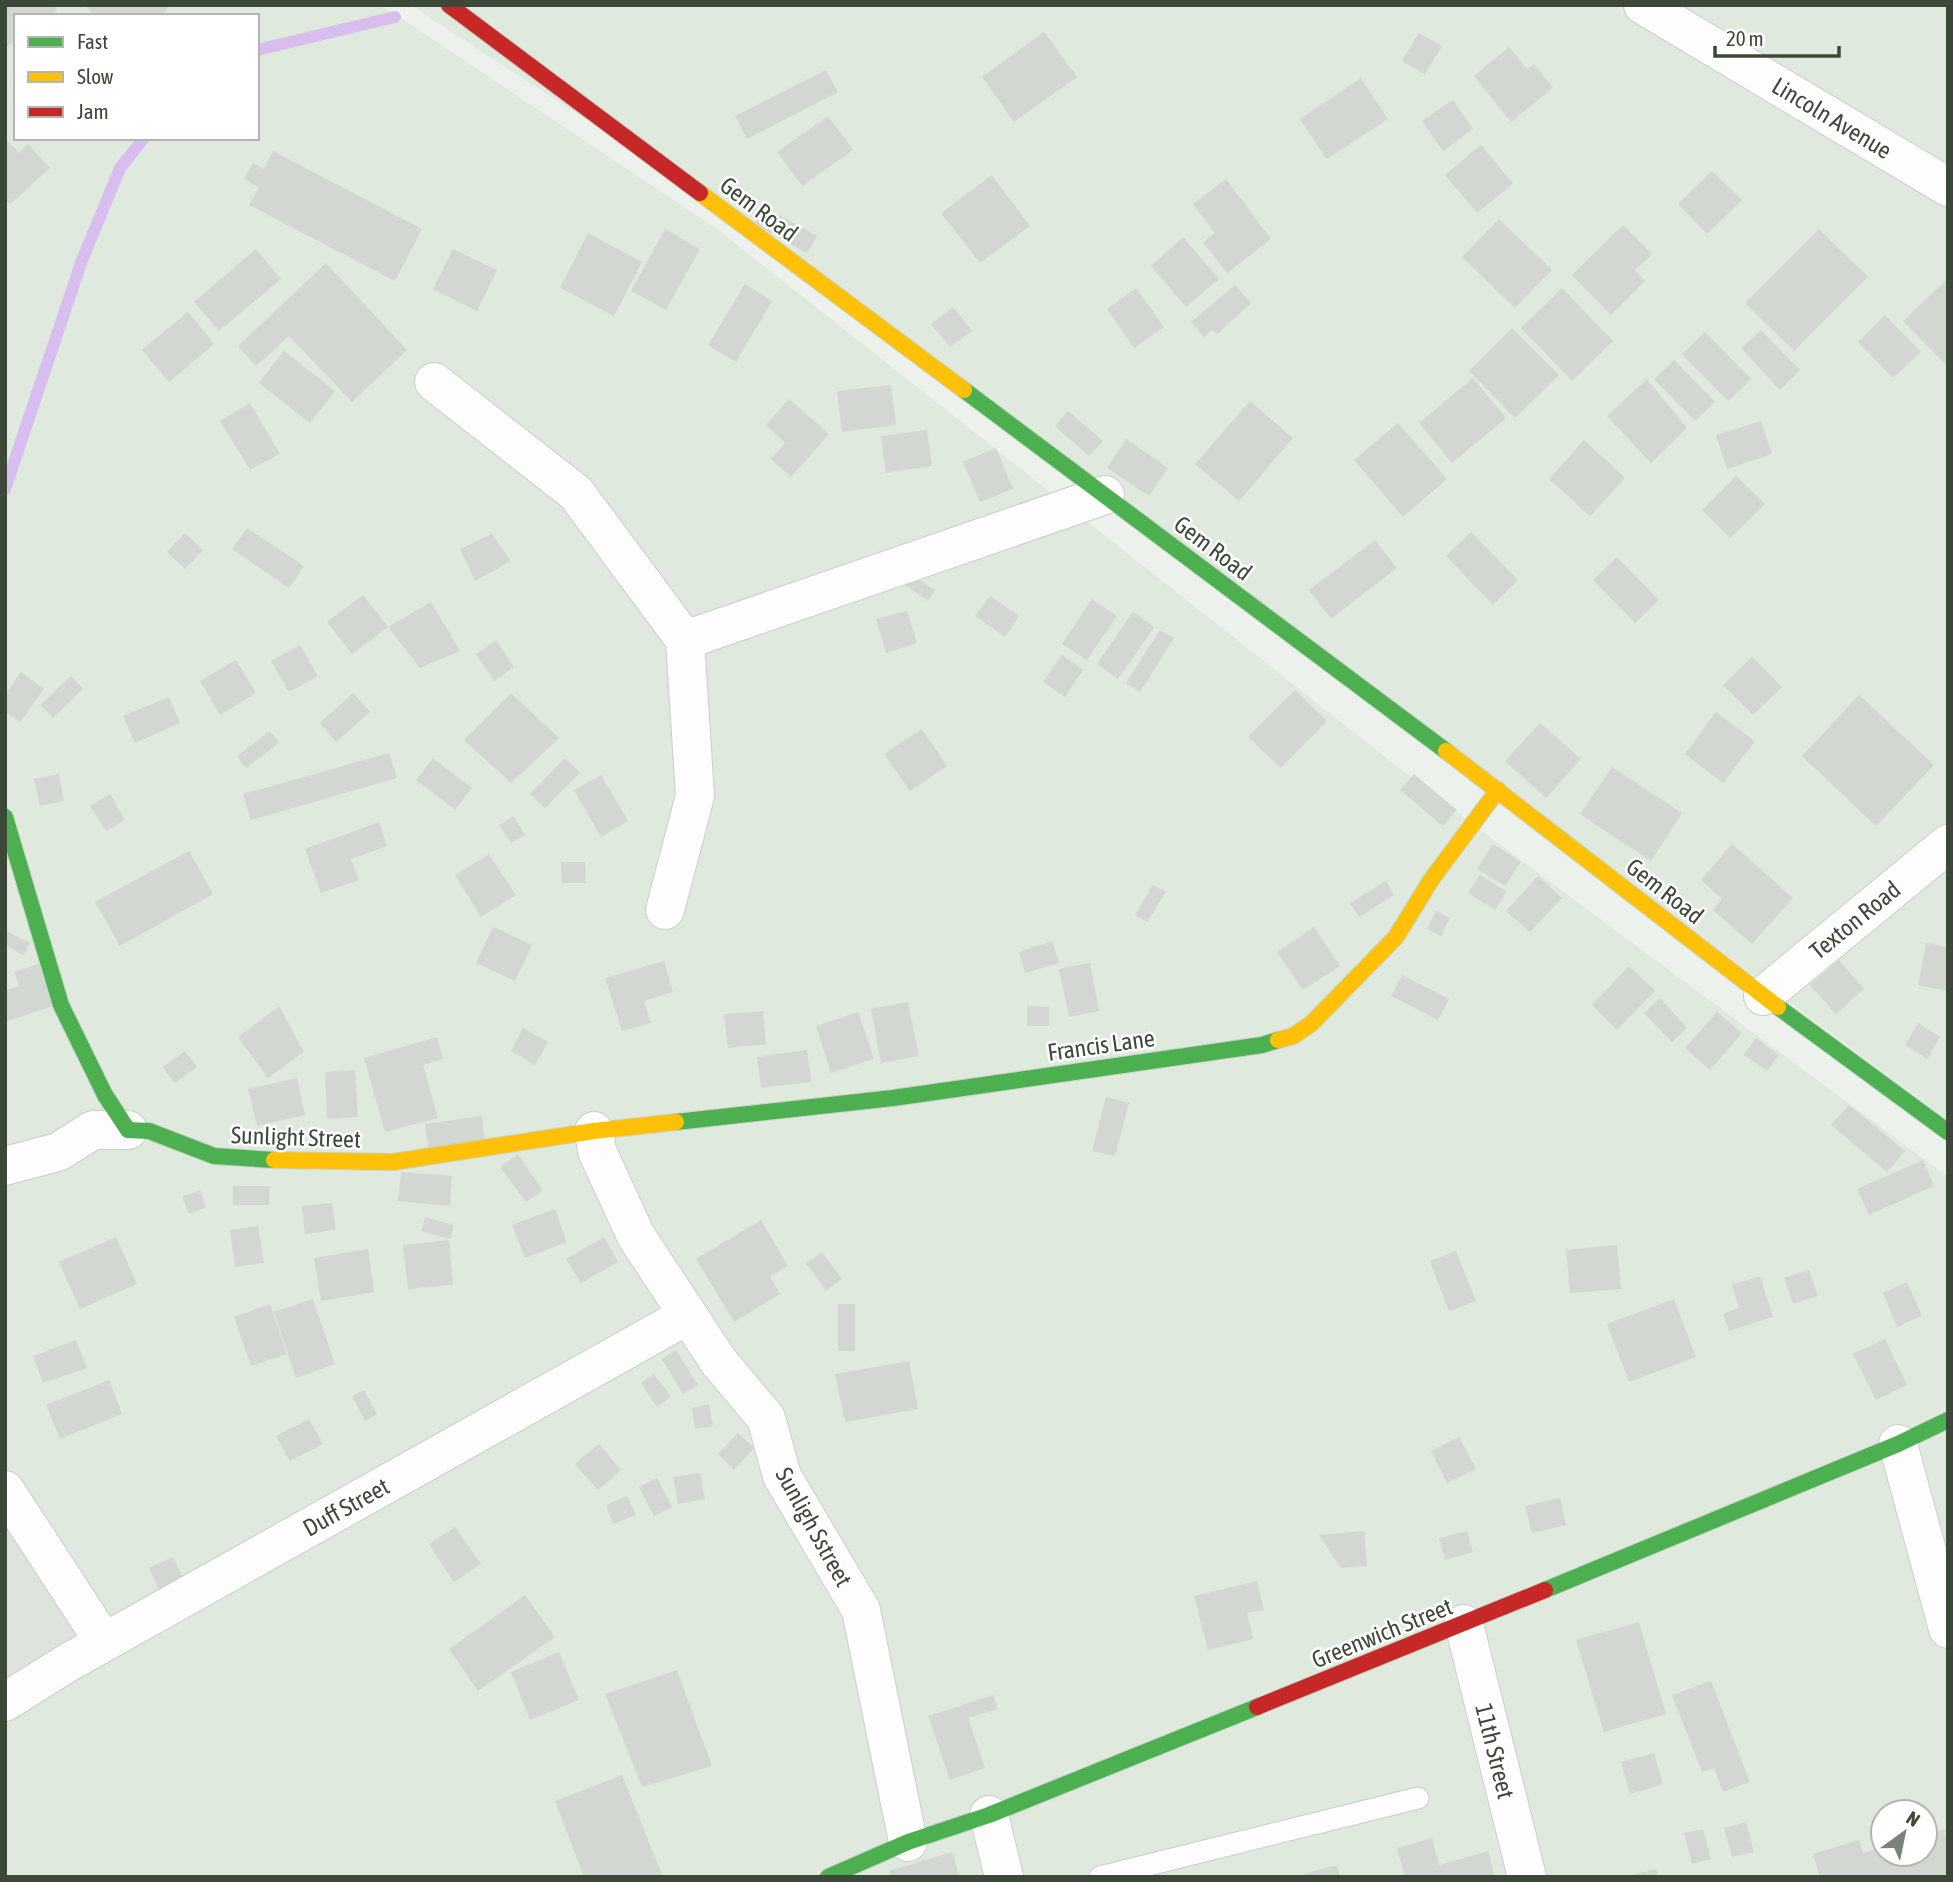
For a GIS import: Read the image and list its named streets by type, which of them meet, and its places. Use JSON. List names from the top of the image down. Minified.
{"streets":{"street":["Lincoln Avenue","Gem Road","Texton Road","Francis Lane","Sunlight Street","Duff Street","Sunligh Sstreet","Greenwich Street","11th Street"]},"crossings":[["Gem Road","Texton Road"],["Gem Road","Francis Lane"],["Francis Lane","Sunlight Street"],["Francis Lane","Sunligh Sstreet"],["Sunlight Street","Sunligh Sstreet"],["Duff Street","Sunligh Sstreet"],["Sunligh Sstreet","Greenwich Street"],["Greenwich Street","11th Street"]],"legend":["Fast","Slow","Jam"],"scale_bar":"20 m","north":"top right"}
